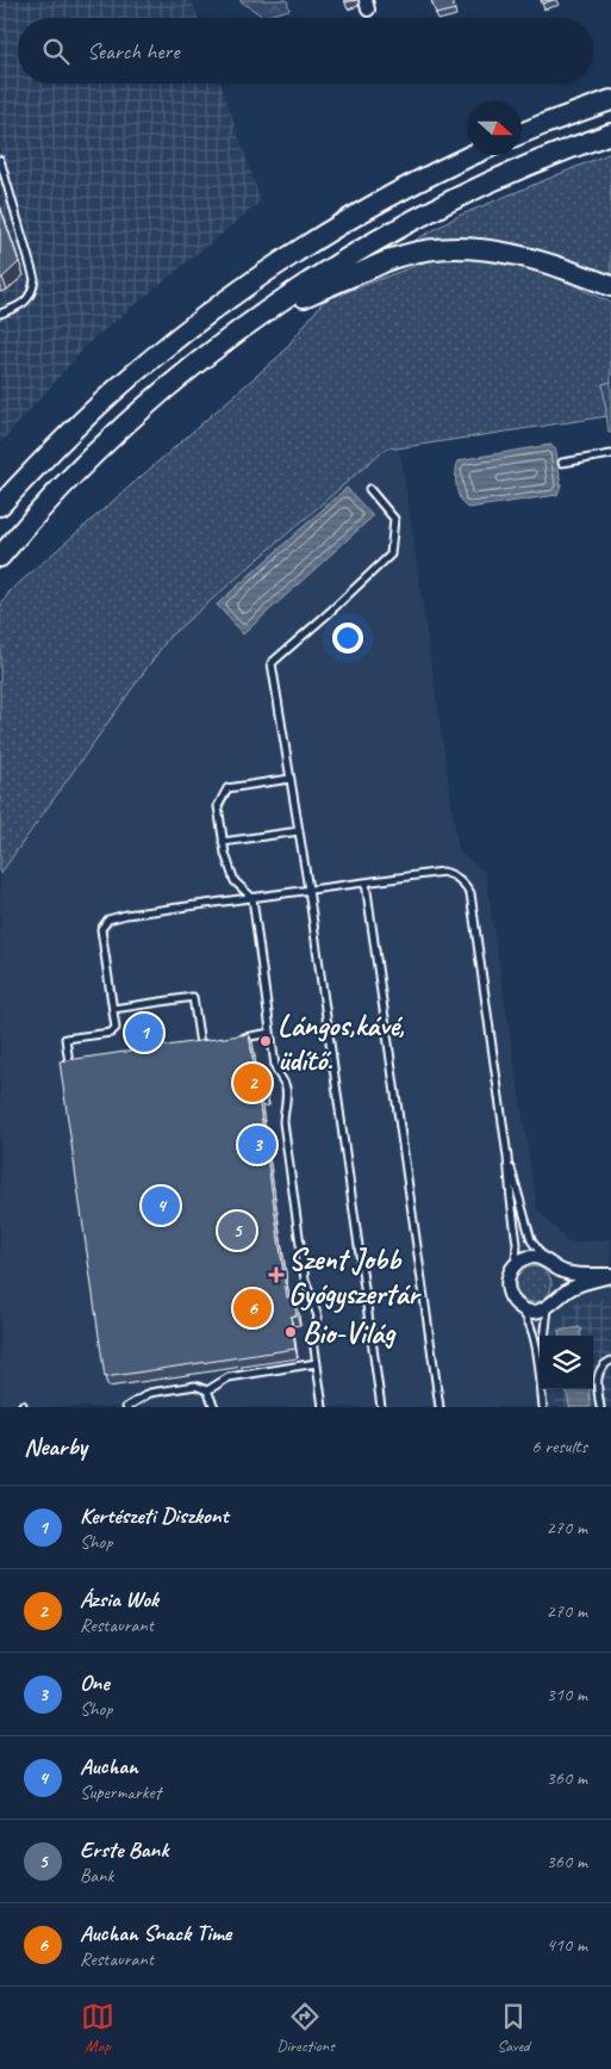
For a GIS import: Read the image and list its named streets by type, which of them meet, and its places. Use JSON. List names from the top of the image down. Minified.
{"places":{"other":["Lángos,kávé, üdítő.","Bio-Világ"],"health":["Szent Jobb Gyógyszertár"]},"north":"right","page":{"search":"Search here","pins":["1","2","3","4","5","6"],"heading":["Nearby","6 results"],"list":[{"mark":"1","name":"Kertészeti Diszkont","note":"Shop","value":"270 m"},{"mark":"2","name":"Ázsia Wok","note":"Restaurant","value":"270 m"},{"mark":"3","name":"One","note":"Shop","value":"310 m"},{"mark":"4","name":"Auchan","note":"Supermarket","value":"360 m"},{"mark":"5","name":"Erste Bank","note":"Bank","value":"360 m"},{"mark":"6","name":"Auchan Snack Time","note":"Restaurant","value":"410 m"}],"nav":["Map","Directions","Saved"]}}
